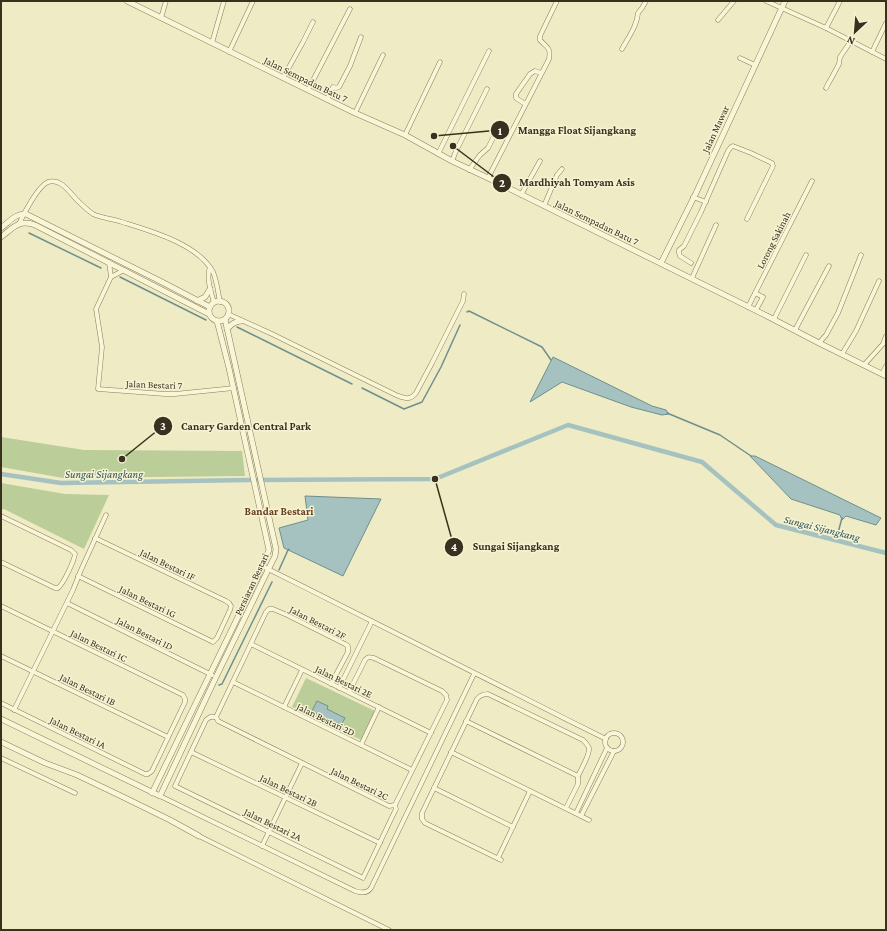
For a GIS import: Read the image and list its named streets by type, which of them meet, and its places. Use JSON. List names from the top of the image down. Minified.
{"streets":{"street":["Jalan Sempadan Batu 7","Jalan Mawar","Lorong Sakinah","Jalan Bestari 7","Jalan Bestari 1F","Persiaran Bestari","Jalan Bestari 1G","Jalan Bestari 2F","Jalan Bestari 1D","Jalan Bestari 1C","Jalan Bestari 2E","Jalan Bestari 1B","Jalan Bestari 2D","Jalan Bestari 1A","Jalan Bestari 2C","Jalan Bestari 2B","Jalan Bestari 2A"]},"crossings":[["Jalan Sempadan Batu 7","Jalan Mawar"],["Jalan Sempadan Batu 7","Lorong Sakinah"],["Jalan Bestari 7","Persiaran Bestari"],["Jalan Bestari 1F","Jalan Bestari 1G"],["Persiaran Bestari","Jalan Bestari 1D"],["Jalan Bestari 2F","Jalan Bestari 2E"],["Jalan Bestari 1C","Jalan Bestari 1B"],["Jalan Bestari 1C","Jalan Bestari 1A"],["Jalan Bestari 2E","Jalan Bestari 2C"],["Jalan Bestari 1B","Jalan Bestari 1A"],["Jalan Bestari 2D","Jalan Bestari 2C"],["Jalan Bestari 2B","Jalan Bestari 2A"]],"districts":["Bandar Bestari"],"water":["Sungai Sijangkang"],"places":["Mangga Float Sijangkang","Mardhiyah Tomyam Asis","Canary Garden Central Park","Sungai Sijangkang"],"north":"bottom left"}
